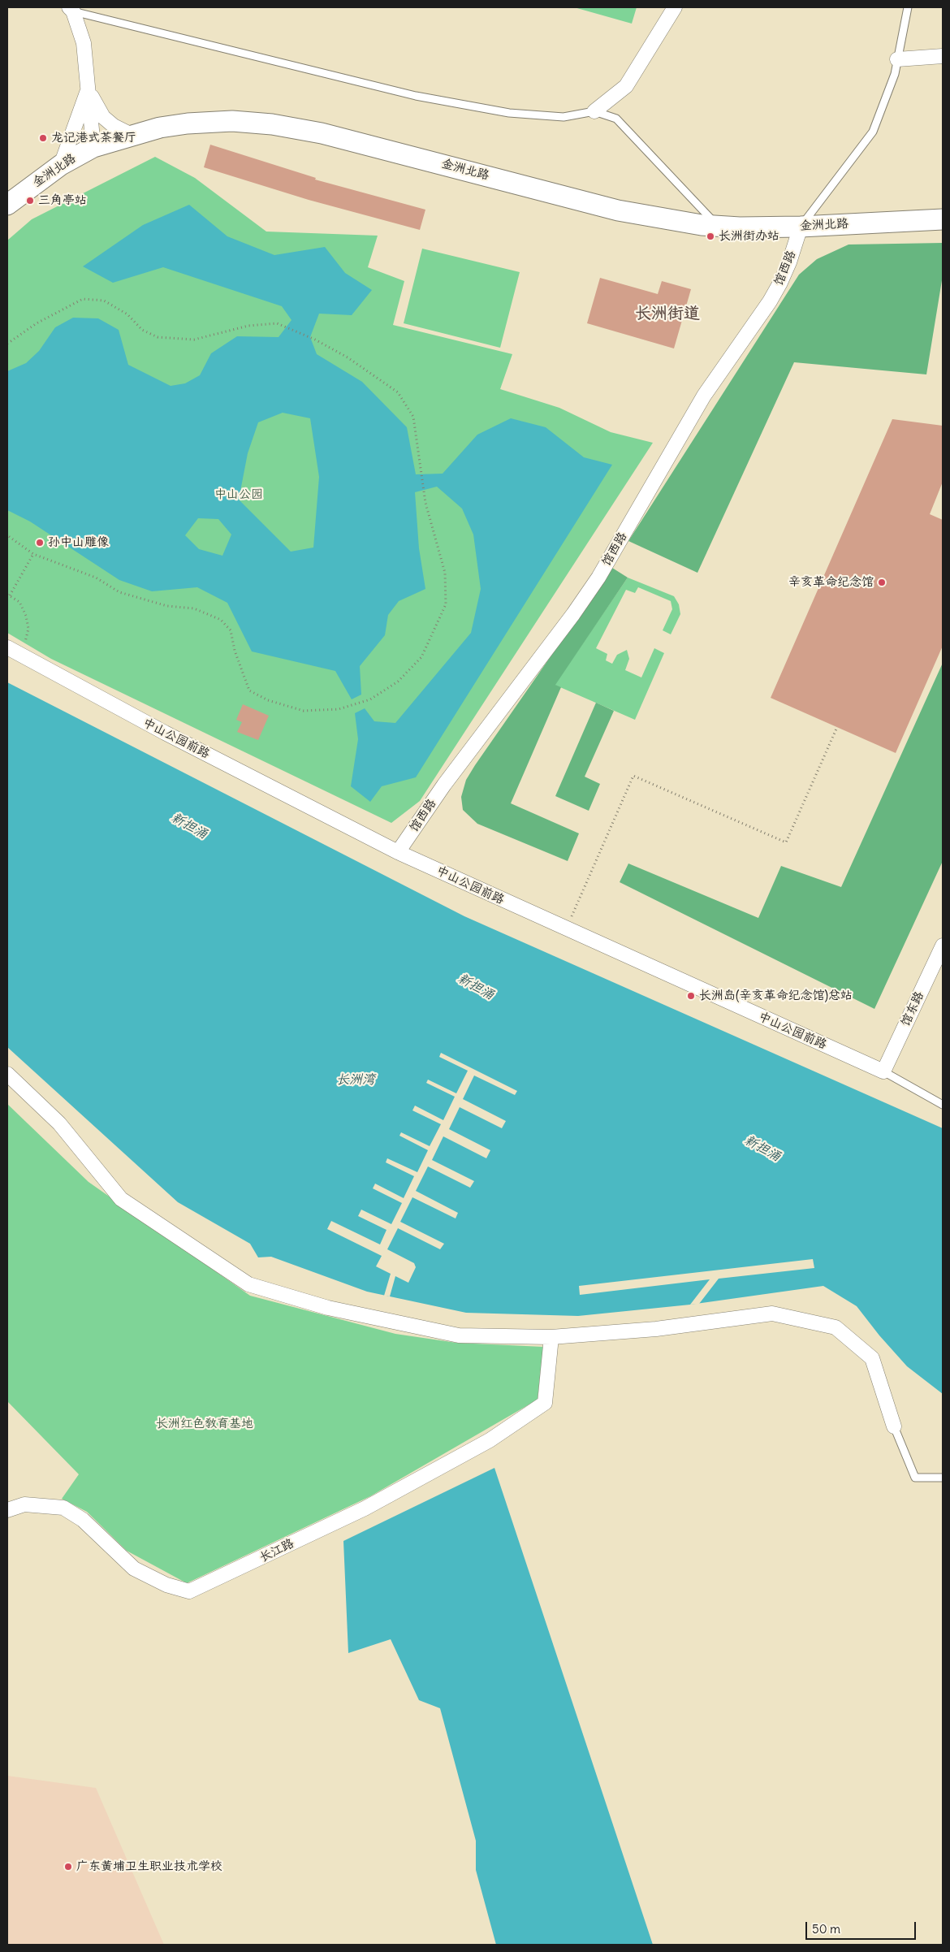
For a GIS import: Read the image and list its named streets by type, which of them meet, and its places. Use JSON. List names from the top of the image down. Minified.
{"streets":{"main road":["金洲北路"],"street":["馆西路","中山公园前路","馆东路","长江路"]},"crossings":[["金洲北路","馆西路"],["馆西路","中山公园前路"],["中山公园前路","馆东路"]],"districts":["长洲街道"],"water":["新担涌","长洲湾"],"parks":["中山公园","长洲红色教育基地"],"places":["龙记港式茶餐厅","三角亭站","长洲街办站","孙中山雕像","辛亥革命纪念馆","长洲岛(辛亥革命纪念馆)总站","广东黄埔卫生职业技术学校"],"scale_bar":"50 m"}
